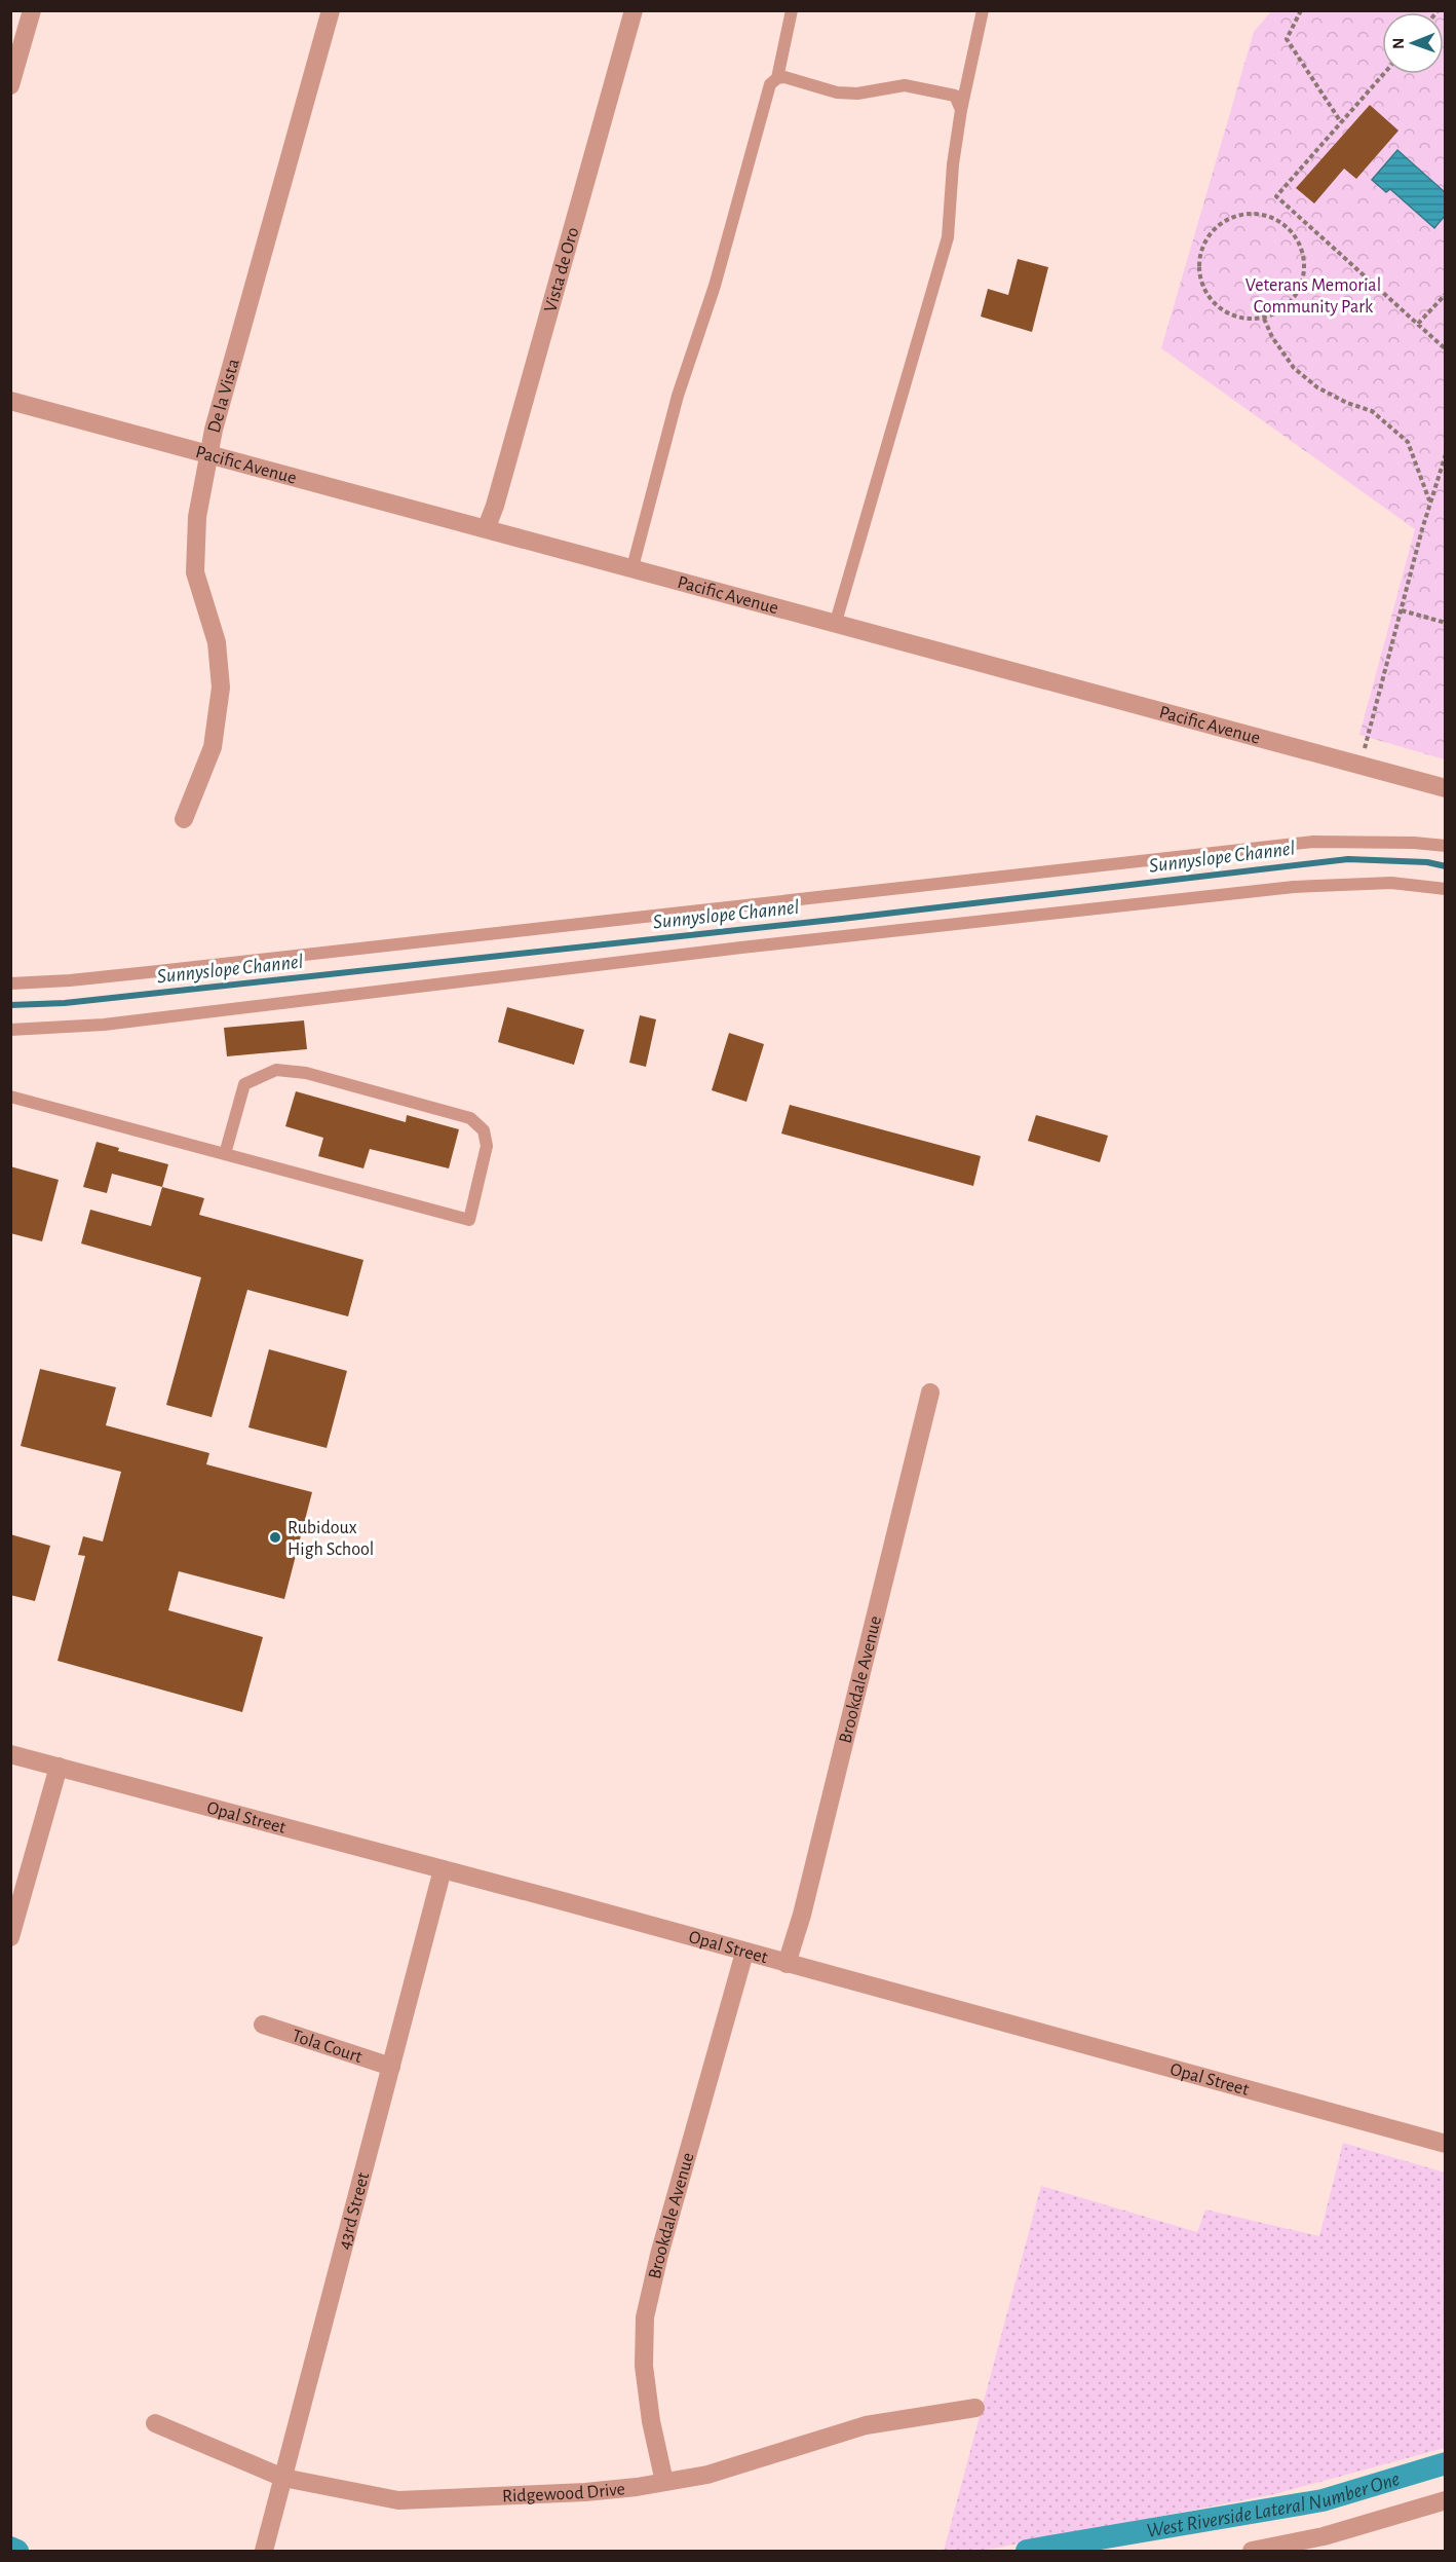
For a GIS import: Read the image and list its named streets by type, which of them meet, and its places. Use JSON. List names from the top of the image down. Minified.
{"streets":{"street":["Vista de Oro","De la Vista","Pacific Avenue","Brookdale Avenue","Opal Street","Tola Court","43rd Street","Ridgewood Drive"]},"crossings":[["Vista de Oro","Pacific Avenue"],["De la Vista","Pacific Avenue"],["Brookdale Avenue","Opal Street"],["Brookdale Avenue","Ridgewood Drive"],["Opal Street","43rd Street"],["Tola Court","43rd Street"],["43rd Street","Ridgewood Drive"]],"water":["Sunnyslope Channel","West Riverside Lateral Number One"],"parks":["Veterans Memorial Community Park"],"places":["Rubidoux High School"],"north":"left"}
